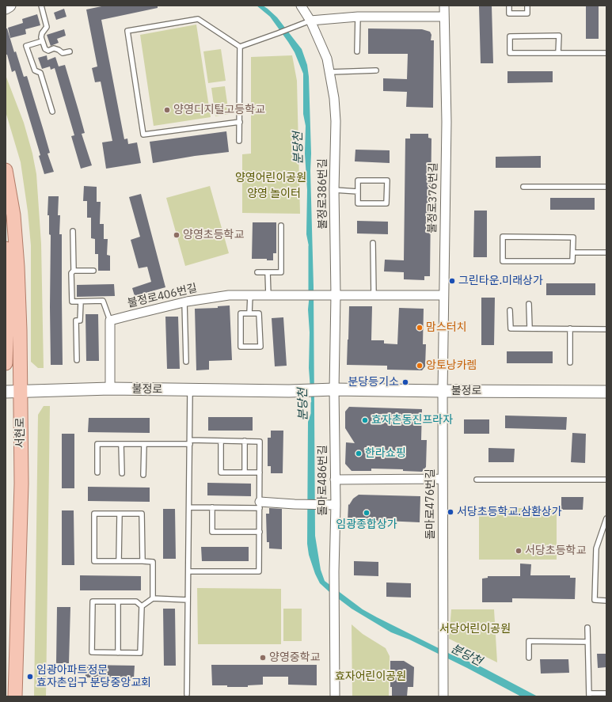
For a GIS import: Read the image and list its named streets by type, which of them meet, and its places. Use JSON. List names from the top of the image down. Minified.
{"streets":{"main road":["불정로","서현로"],"street":["불정로386번길","불정로376번길","불정로406번길","돌마로486번길","돌마로476번길"]},"crossings":[["불정로386번길","불정로406번길"],["불정로386번길","불정로"],["불정로386번길","돌마로486번길"],["불정로376번길","불정로406번길"],["불정로376번길","불정로"],["불정로376번길","돌마로476번길"],["불정로","서현로"],["불정로","돌마로486번길"],["불정로","돌마로476번길"]],"water":["분당천"],"parks":["양영어린이공원","양영 놀이터","서당어린이공원","효자어린이공원"],"places":["양영디지털고등학교","양영초등학교","그린타운.미래상가","맘스터치","앙토낭카렘","분당등기소","효자촌동진프라자","한라쇼핑","서당초등학교.삼환상가","임광종합상가","서당초등학교","양영중학교","임광아파트정문 효자촌입구 분당중앙교회"]}
